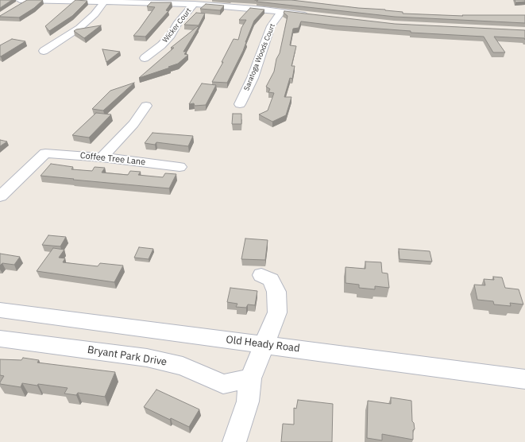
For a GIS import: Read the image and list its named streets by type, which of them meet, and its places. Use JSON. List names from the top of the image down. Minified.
{"streets":{"street":["Wicker Court","Saratoga Woods Court","Coffee Tree Lane","Old Heady Road","Bryant Park Drive"]}}
